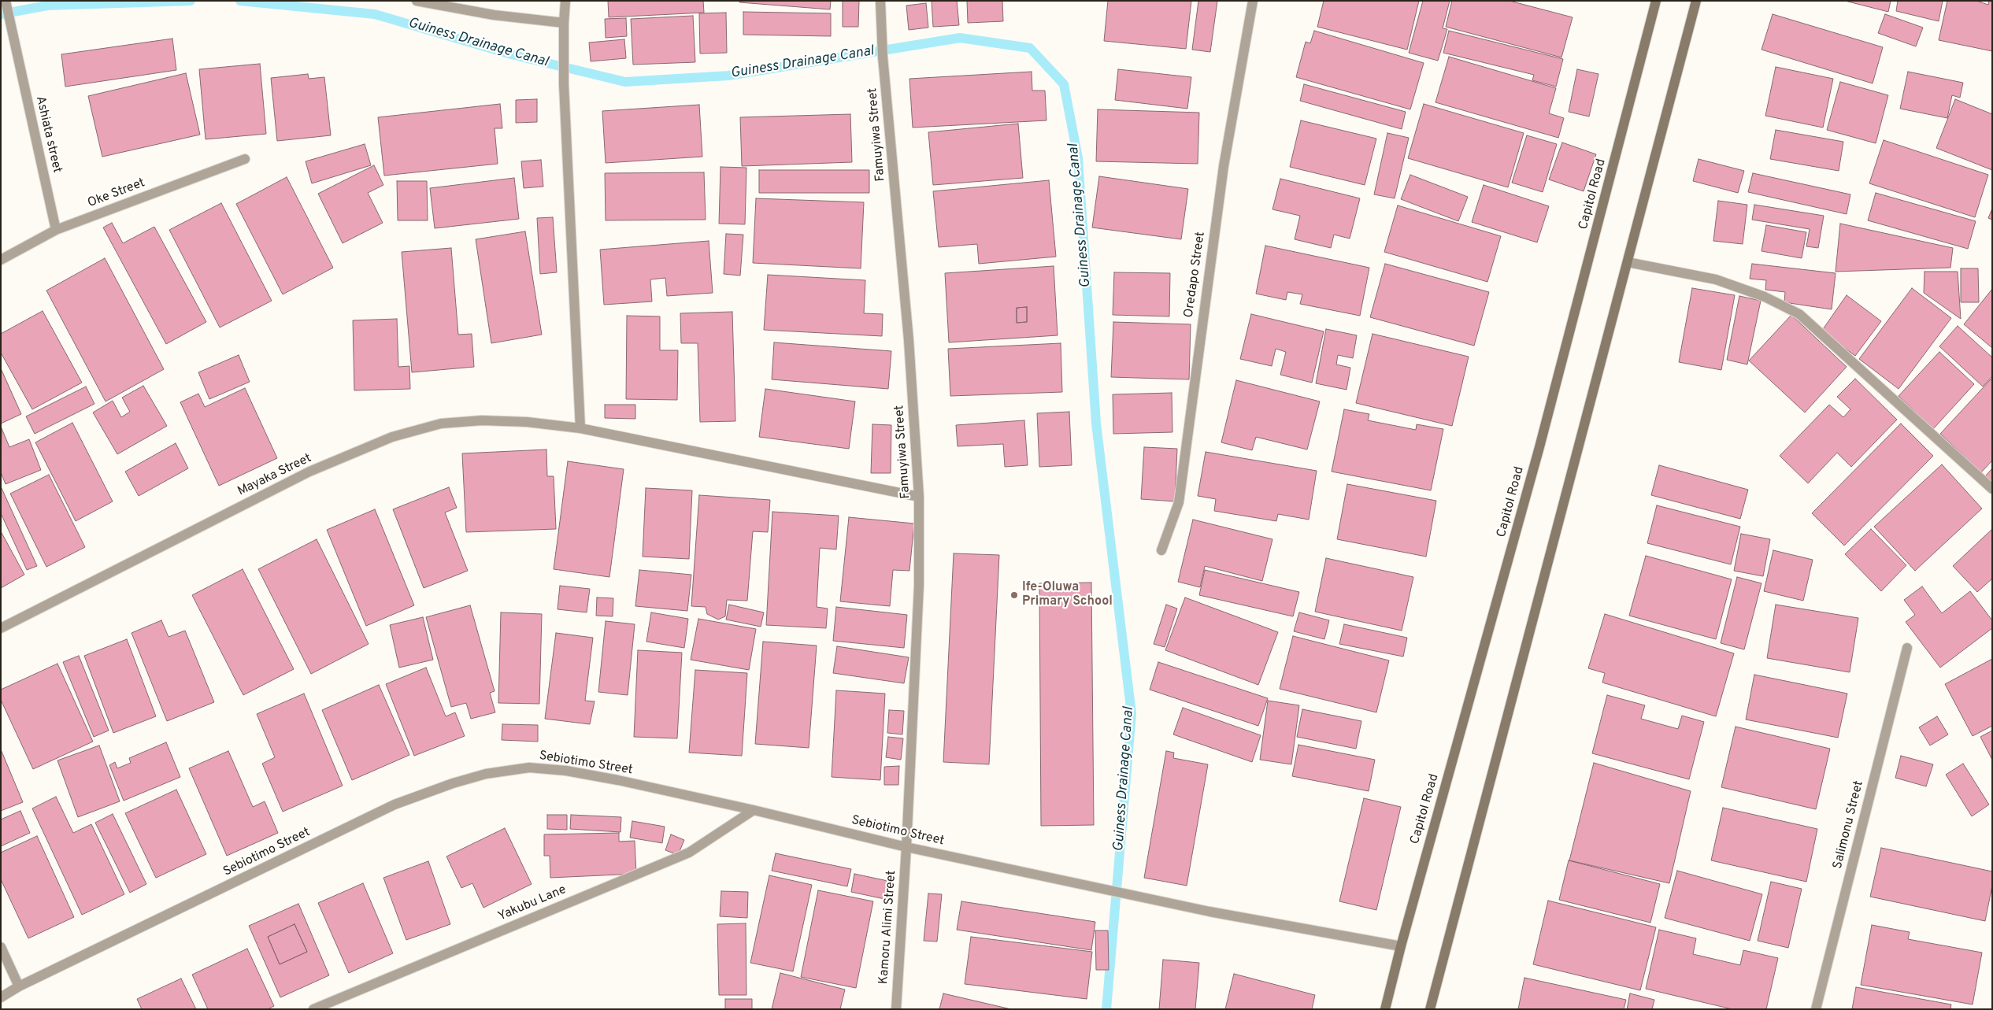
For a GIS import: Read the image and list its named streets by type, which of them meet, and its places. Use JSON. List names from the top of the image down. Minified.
{"streets":{"main road":["Capitol Road"],"street":["Ashiata street","Famuyiwa Street","Oke Street","Oredapo Street","Mayaka Street","Sebiotimo Street","Salimonu Street","Yakubu Lane","Kamoru Alimi Street"]},"crossings":[["Ashiata street","Oke Street"],["Famuyiwa Street","Mayaka Street"],["Famuyiwa Street","Sebiotimo Street"],["Famuyiwa Street","Kamoru Alimi Street"],["Capitol Road","Sebiotimo Street"],["Sebiotimo Street","Yakubu Lane"],["Sebiotimo Street","Kamoru Alimi Street"]],"water":["Guiness Drainage Canal"],"places":["Ife-Oluwa Primary School"]}
